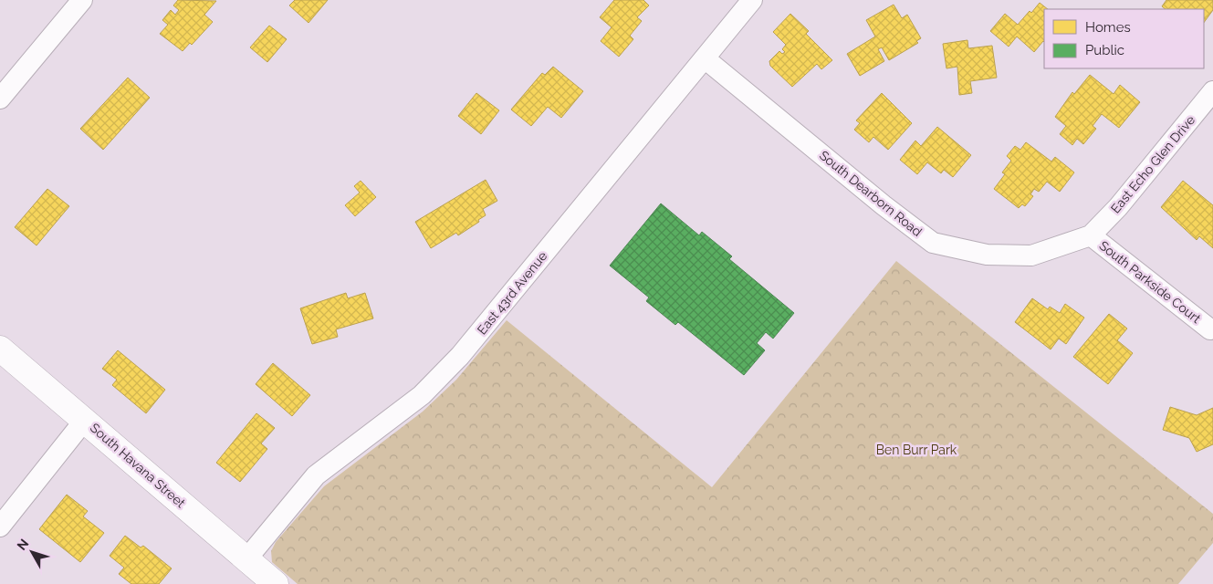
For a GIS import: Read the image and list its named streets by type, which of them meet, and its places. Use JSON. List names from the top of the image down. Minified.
{"streets":{"street":["East Echo Glen Drive","South Dearborn Road","South Parkside Court","East 43rd Avenue","South Havana Street"]},"crossings":[["East Echo Glen Drive","South Dearborn Road"],["East Echo Glen Drive","South Parkside Court"],["South Dearborn Road","South Parkside Court"],["South Dearborn Road","East 43rd Avenue"],["East 43rd Avenue","South Havana Street"]],"parks":["Ben Burr Park"],"legend":["Homes","Public"],"north":"top left"}
